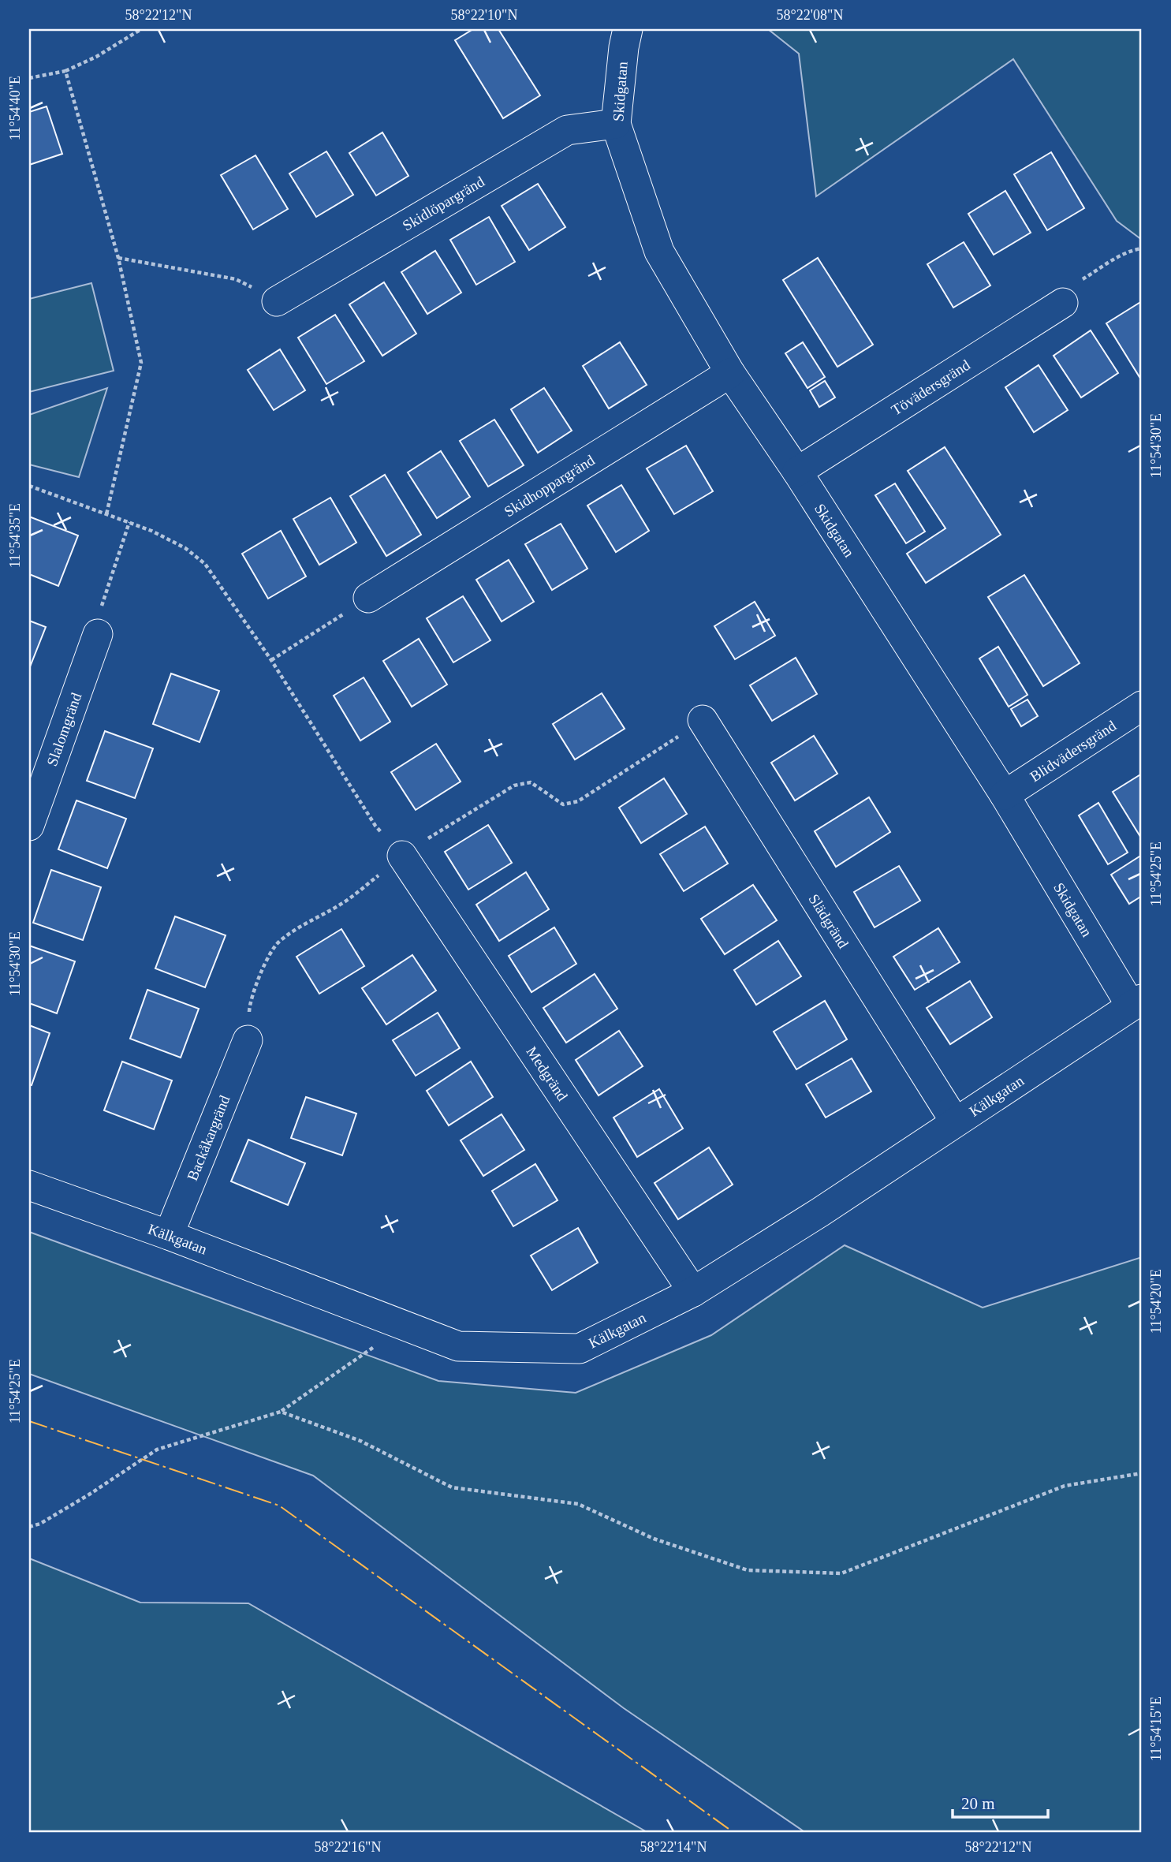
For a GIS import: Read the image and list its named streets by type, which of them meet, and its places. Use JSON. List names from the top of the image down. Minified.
{"streets":{"street":["Skidgatan","Skidlöpargränd","Tövädersgränd","Skidhoppargränd","Slalomgränd","Blidvädersgränd","Slädgränd","Medgränd","Kälkgatan","Backåkargränd"]},"crossings":[["Skidgatan","Skidlöpargränd"],["Skidgatan","Tövädersgränd"],["Skidgatan","Skidhoppargränd"],["Skidgatan","Blidvädersgränd"],["Skidgatan","Kälkgatan"],["Slädgränd","Kälkgatan"],["Medgränd","Kälkgatan"],["Kälkgatan","Backåkargränd"]],"scale_bar":"20 m","coordinates":["58°22'12\"N","58°22'10\"N","58°22'08\"N","11°54'40\"E","11°54'30\"E","11°54'35\"E","11°54'25\"E","11°54'20\"E","11°54'15\"E","58°22'16\"N","58°22'14\"N"]}
